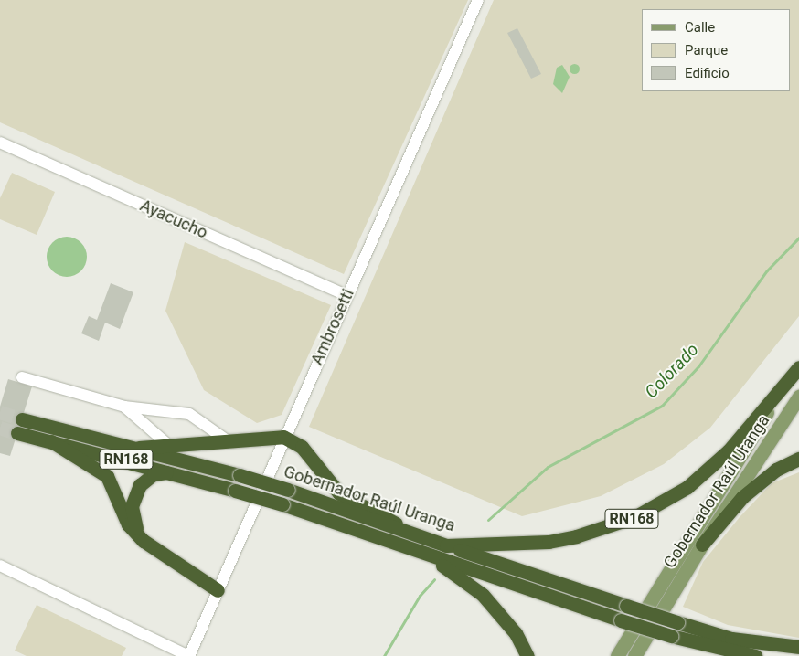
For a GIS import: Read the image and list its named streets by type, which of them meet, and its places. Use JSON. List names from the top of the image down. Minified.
{"streets":{"highway":["RN168","Gobernador Raúl Uranga"],"street":["Ayacucho","Ambrosetti"]},"crossings":[["Ayacucho","Ambrosetti"]],"water":["Colorado"],"legend":["Calle","Parque","Edificio"]}
